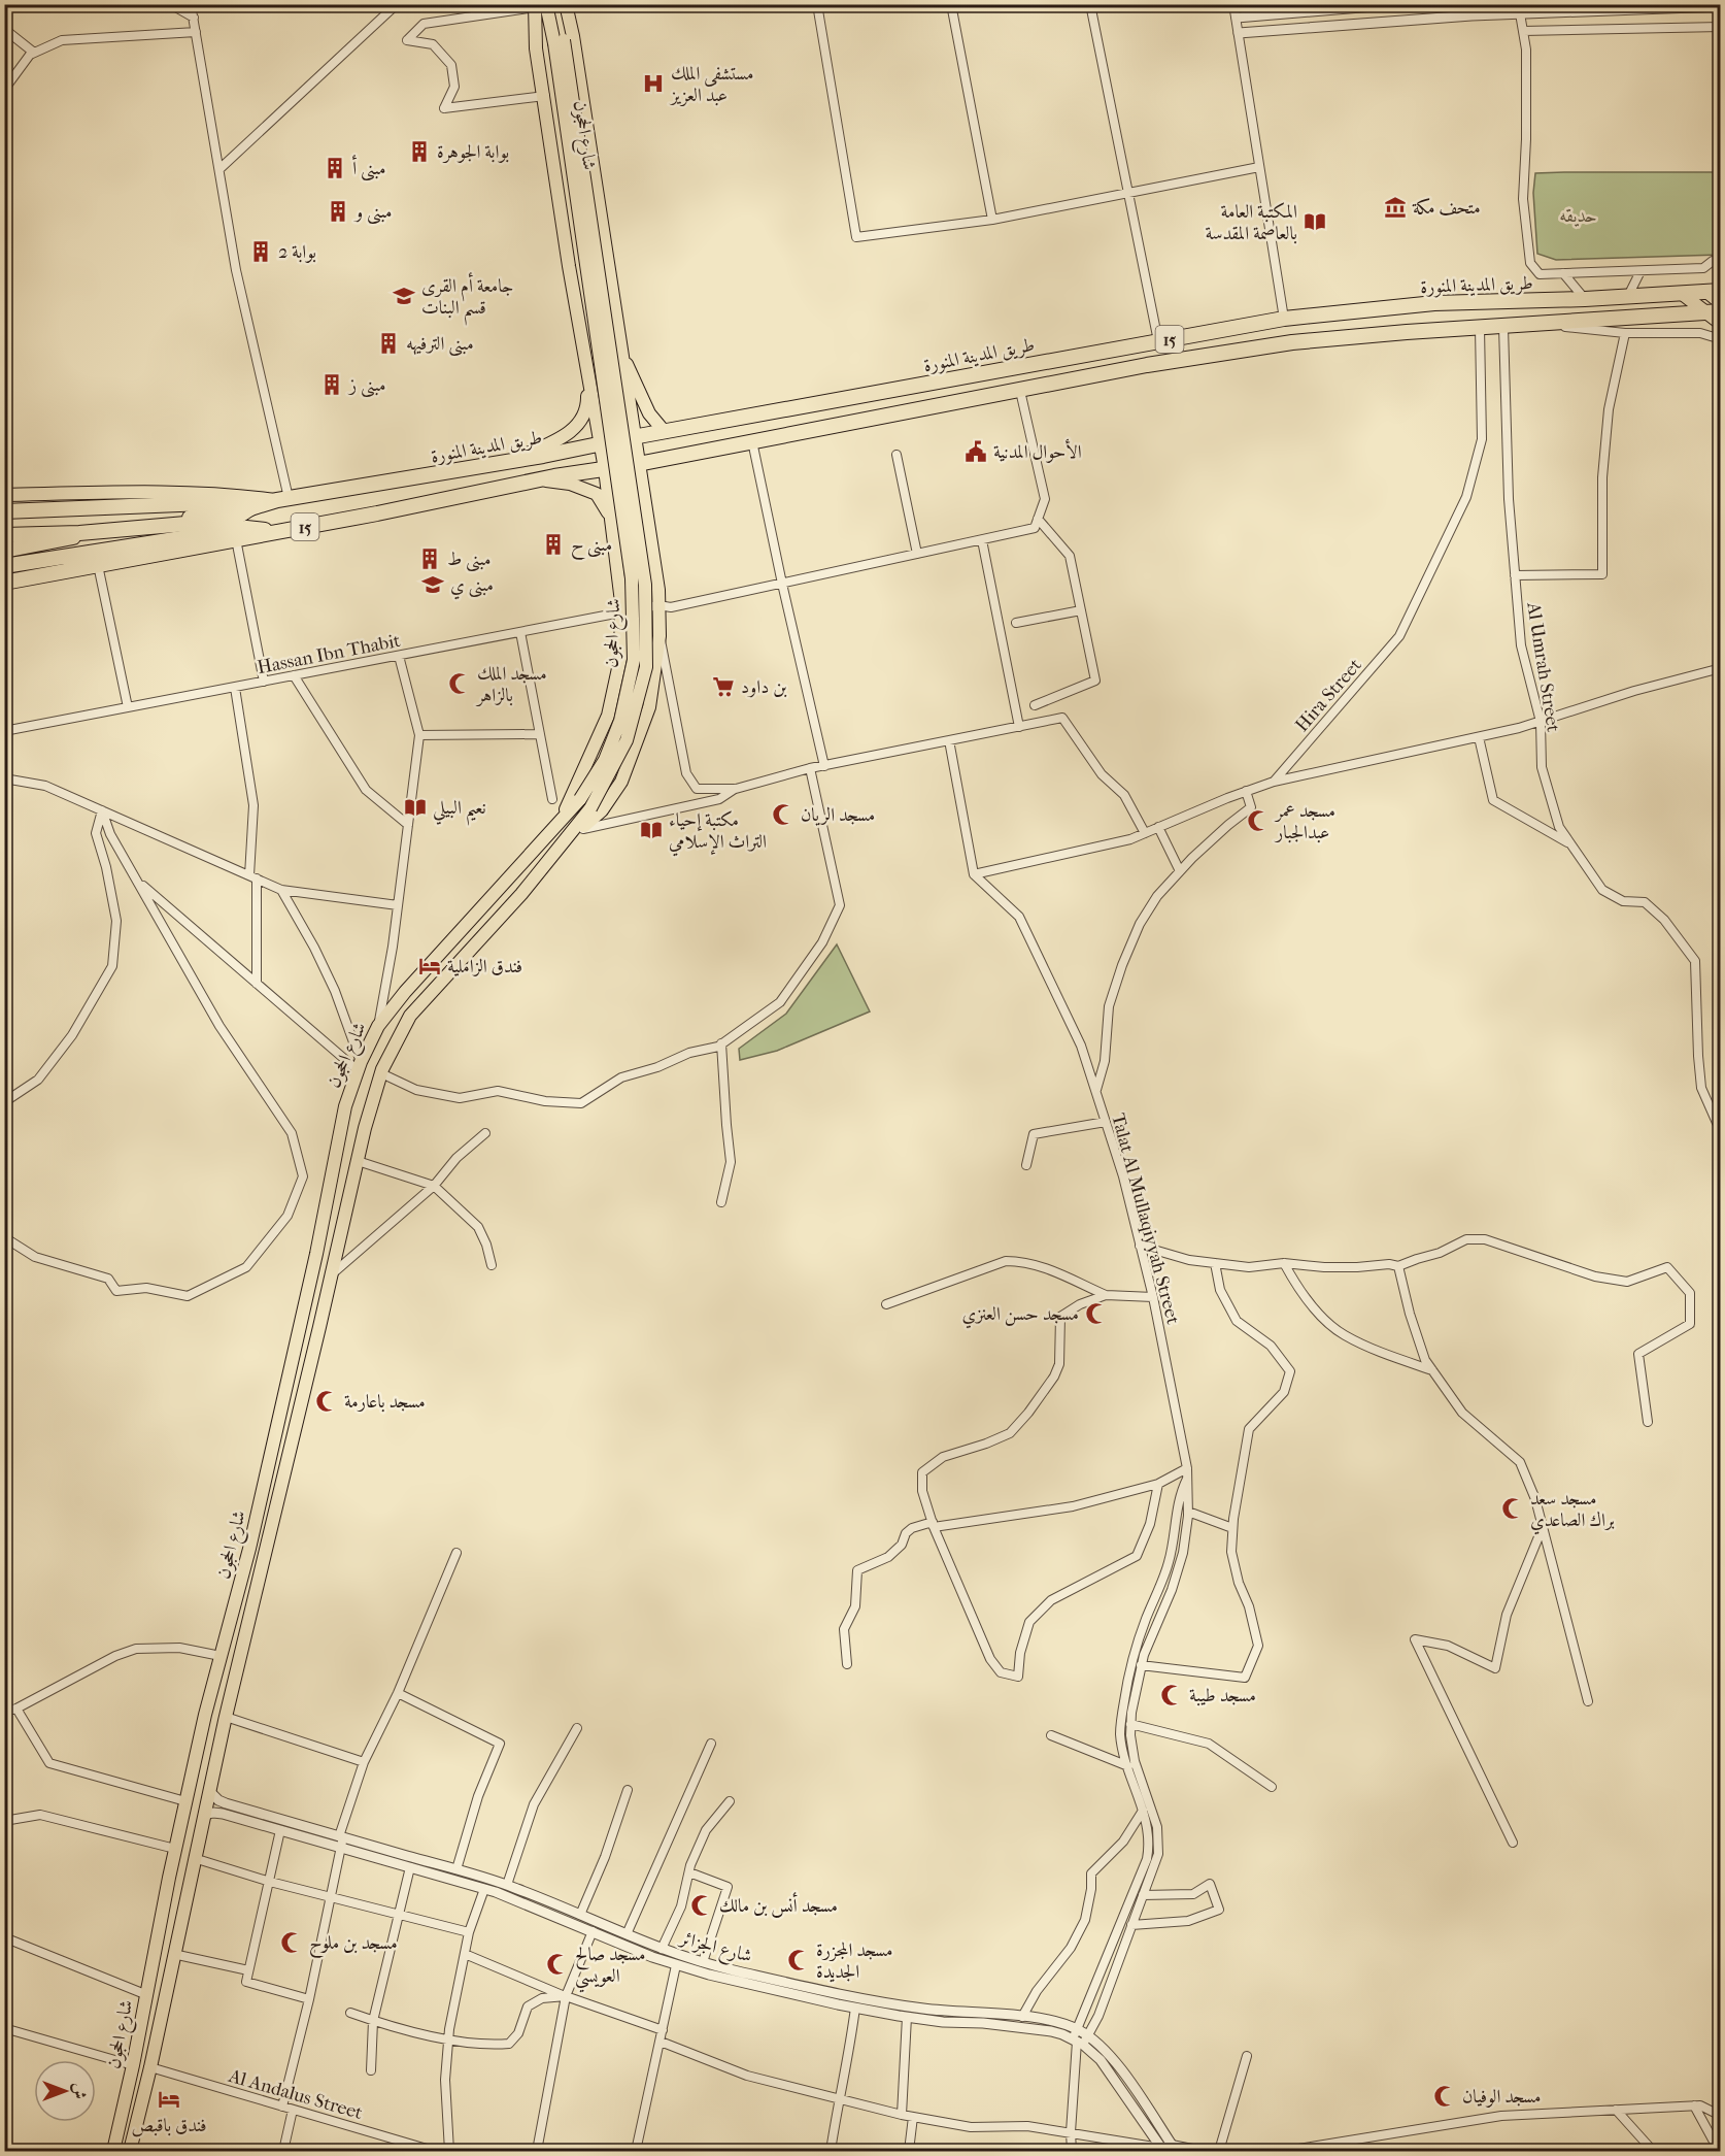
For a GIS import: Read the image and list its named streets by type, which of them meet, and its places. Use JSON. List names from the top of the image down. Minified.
{"streets":{"highway":["طريق المدينة المنورة","15"],"main road":["شارع الحجون"],"street":["Hassan Ibn Thabit","Al Umrah Street","Hira Street","Talat Al Mullaqiyyah Street","شارع الجزائر","Al Andalus Street"]},"crossings":[["شارع الحجون","شارع الجزائر"],["شارع الحجون","Al Andalus Street"],["15","Al Umrah Street"],["15","Hira Street"],["Talat Al Mullaqiyyah Street","شارع الجزائر"]],"parks":["حديقه"],"places":{"hospital":["مستشفى الملك عبد العزيز"],"building":["بوابة الجوهرة","مبنى أ","مبنى و","بوابة 2","مبنى الترفيهه","مبنى ز","مبنى ح","مبنى ط"],"museum":["متحف مكة"],"library":["المكتبة العامة بالعاصمة المقدسة","نعيم البيلي","مكتبة إحياء التراث الإسلامي"],"school or university":["جامعة أم القرى قسم البنات","مبنى ي"],"public building":["الأحوال المدنية"],"mosque":["مسجد الملك بالزاهر","مسجد الريان","مسجد عمر عبدالجبار","مسجد حسن العنزي","مسجد باعارمة","مسجد سعد براك الصاعدي","مسجد طيبة","مسجد أنس بن مالك","مسجد بن ملوح","مسجد المجزرة الجديدة","مسجد صالح العويسي","مسجد الوفيان"],"supermarket":["بن داود"],"hotel":["فندق الزاملية","فندق باقبص"]},"north":"right"}
